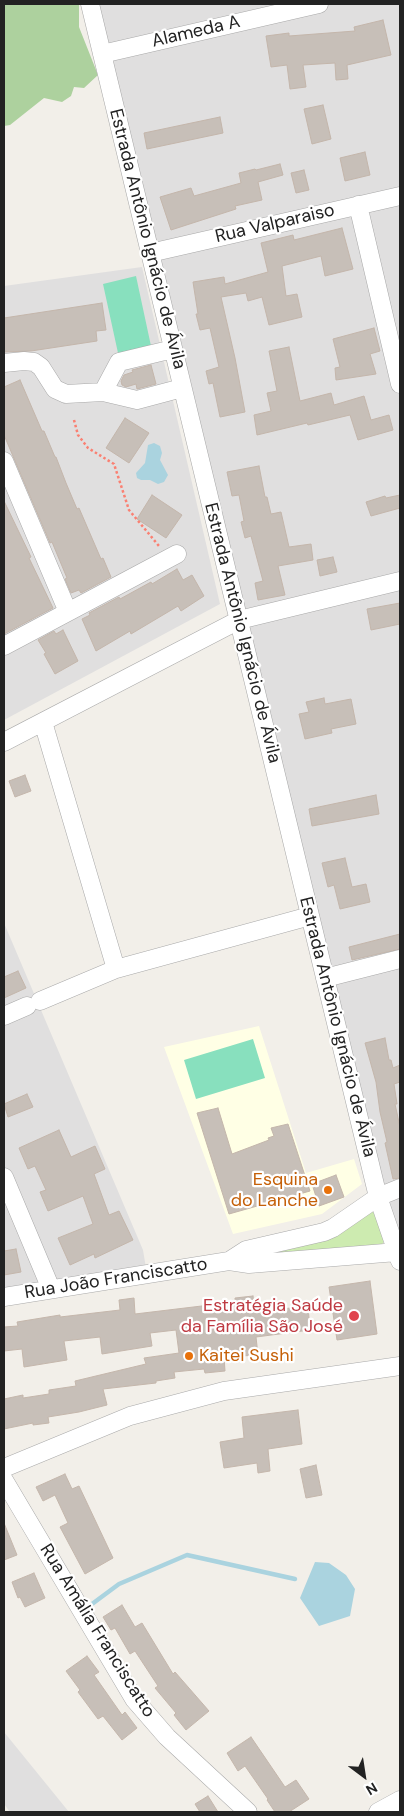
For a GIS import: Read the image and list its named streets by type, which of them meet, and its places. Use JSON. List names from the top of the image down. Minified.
{"streets":{"street":["Alameda A","Rua Valparaiso","Estrada Antônio Ignácio de Ávila","Rua João Franciscatto","Rua Amália Franciscatto"]},"crossings":[["Alameda A","Estrada Antônio Ignácio de Ávila"],["Rua Valparaiso","Estrada Antônio Ignácio de Ávila"],["Estrada Antônio Ignácio de Ávila","Rua João Franciscatto"]],"places":["Esquina do Lanche","Estratégia Saúde da Família São José","Kaitei Sushi"],"north":"bottom right"}
